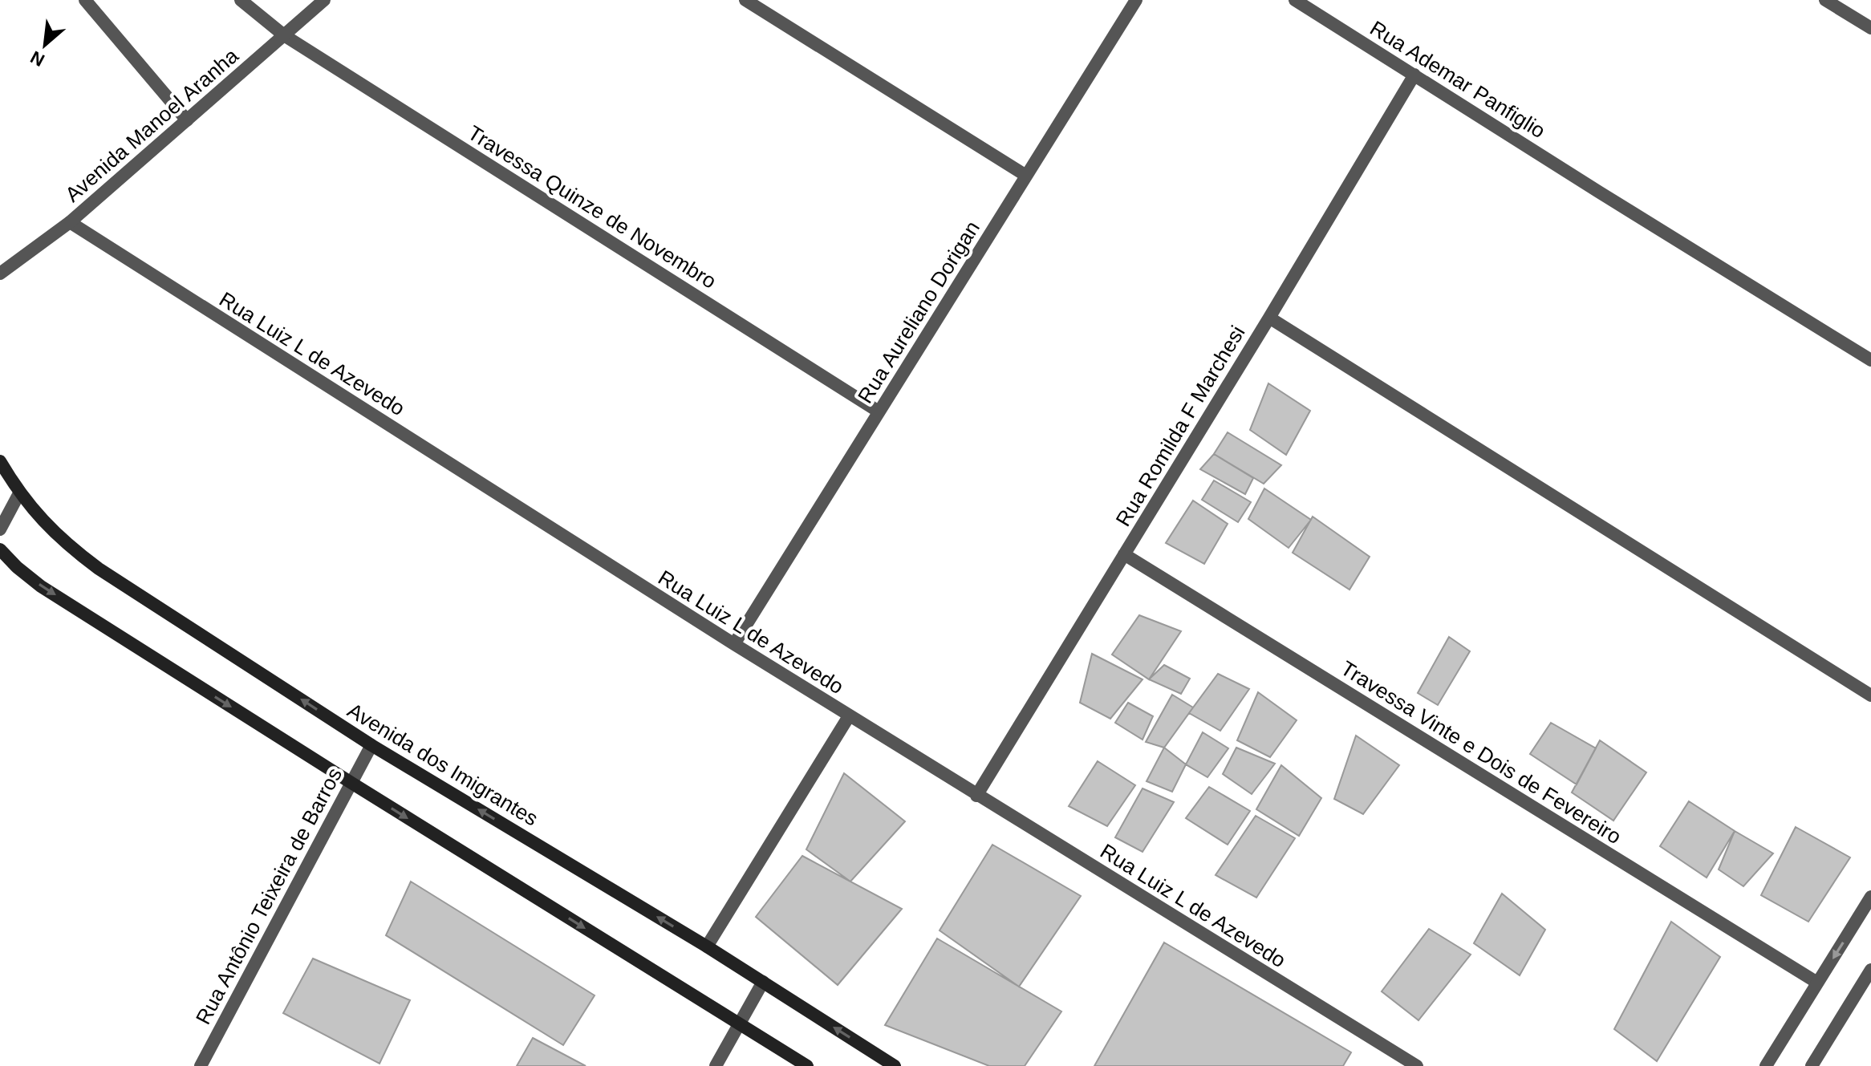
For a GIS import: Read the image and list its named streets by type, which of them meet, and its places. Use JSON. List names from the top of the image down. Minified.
{"streets":{"main road":["Avenida dos Imigrantes"],"street":["Rua Ademar Panfiglio","Avenida Manoel Aranha","Travessa Quinze de Novembro","Rua Aureliano Dorigan","Rua Luiz L de Azevedo","Rua Romilda F Marchesi","Travessa Vinte e Dois de Fevereiro","Rua Antônio Teixeira de Barros"]},"crossings":[["Rua Ademar Panfiglio","Rua Romilda F Marchesi"],["Avenida Manoel Aranha","Travessa Quinze de Novembro"],["Avenida Manoel Aranha","Rua Luiz L de Azevedo"],["Travessa Quinze de Novembro","Rua Aureliano Dorigan"],["Rua Aureliano Dorigan","Rua Luiz L de Azevedo"],["Rua Luiz L de Azevedo","Rua Romilda F Marchesi"],["Rua Romilda F Marchesi","Travessa Vinte e Dois de Fevereiro"],["Avenida dos Imigrantes","Rua Antônio Teixeira de Barros"]],"north":"bottom left"}
